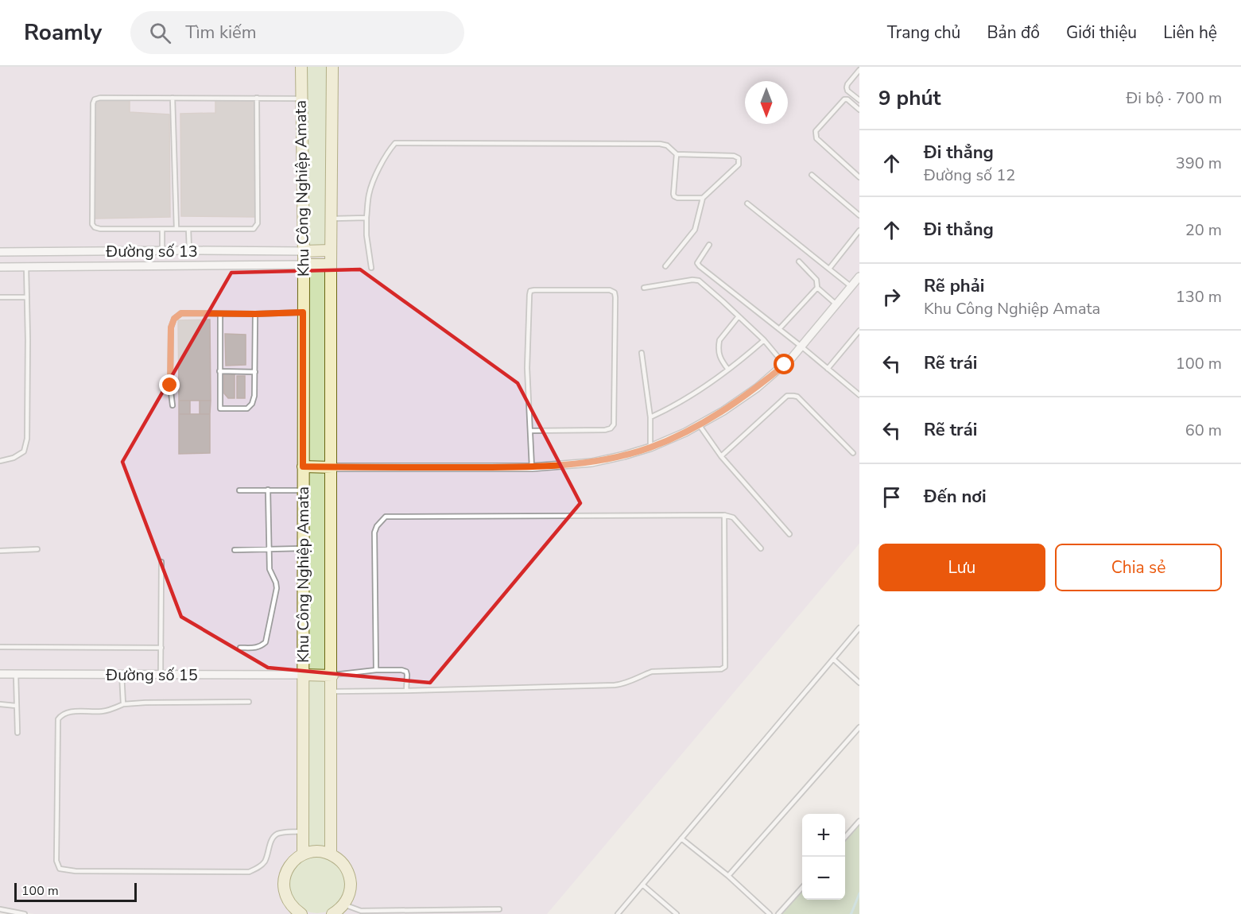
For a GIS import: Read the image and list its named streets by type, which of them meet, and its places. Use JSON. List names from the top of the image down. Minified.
{"streets":{"street":["Khu Công Nghiệp Amata","Đường số 13","Đường số 15"]},"crossings":[["Khu Công Nghiệp Amata","Đường số 13"],["Khu Công Nghiệp Amata","Đường số 15"]],"scale_bar":"100 m","north":"bottom","page":{"header":"Roamly","search":"Tìm kiếm","nav":["Trang chủ","Bản đồ","Giới thiệu","Liên hệ"],"heading":["9 phút","Đi bộ · 700 m"],"list":[["Đi thẳng","Đường số 12","390 m"],["Đi thẳng","20 m"],["Rẽ phải","Khu Công Nghiệp Amata","130 m"],["Rẽ trái","100 m"],["Rẽ trái","60 m"],"Đến nơi"],"buttons":["Lưu","Chia sẻ"],"map_buttons":["+","−"],"scale":"100 m"}}
